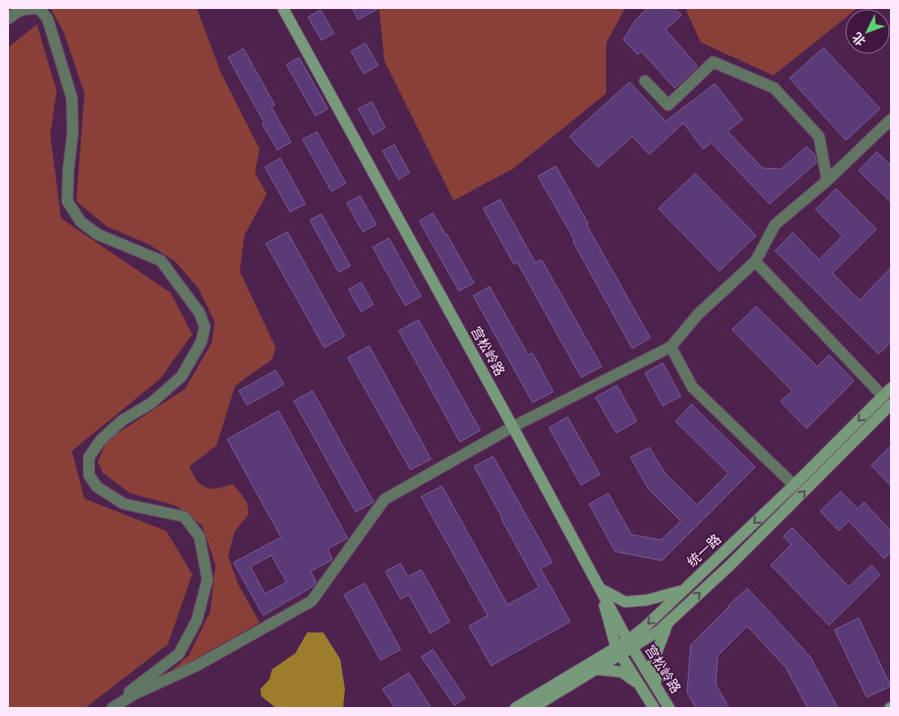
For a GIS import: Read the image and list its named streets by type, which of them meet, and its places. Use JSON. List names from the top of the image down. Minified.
{"streets":{"main road":["宫松岭路","统一路"]},"crossings":[["宫松岭路","统一路"]],"north":"bottom left"}
